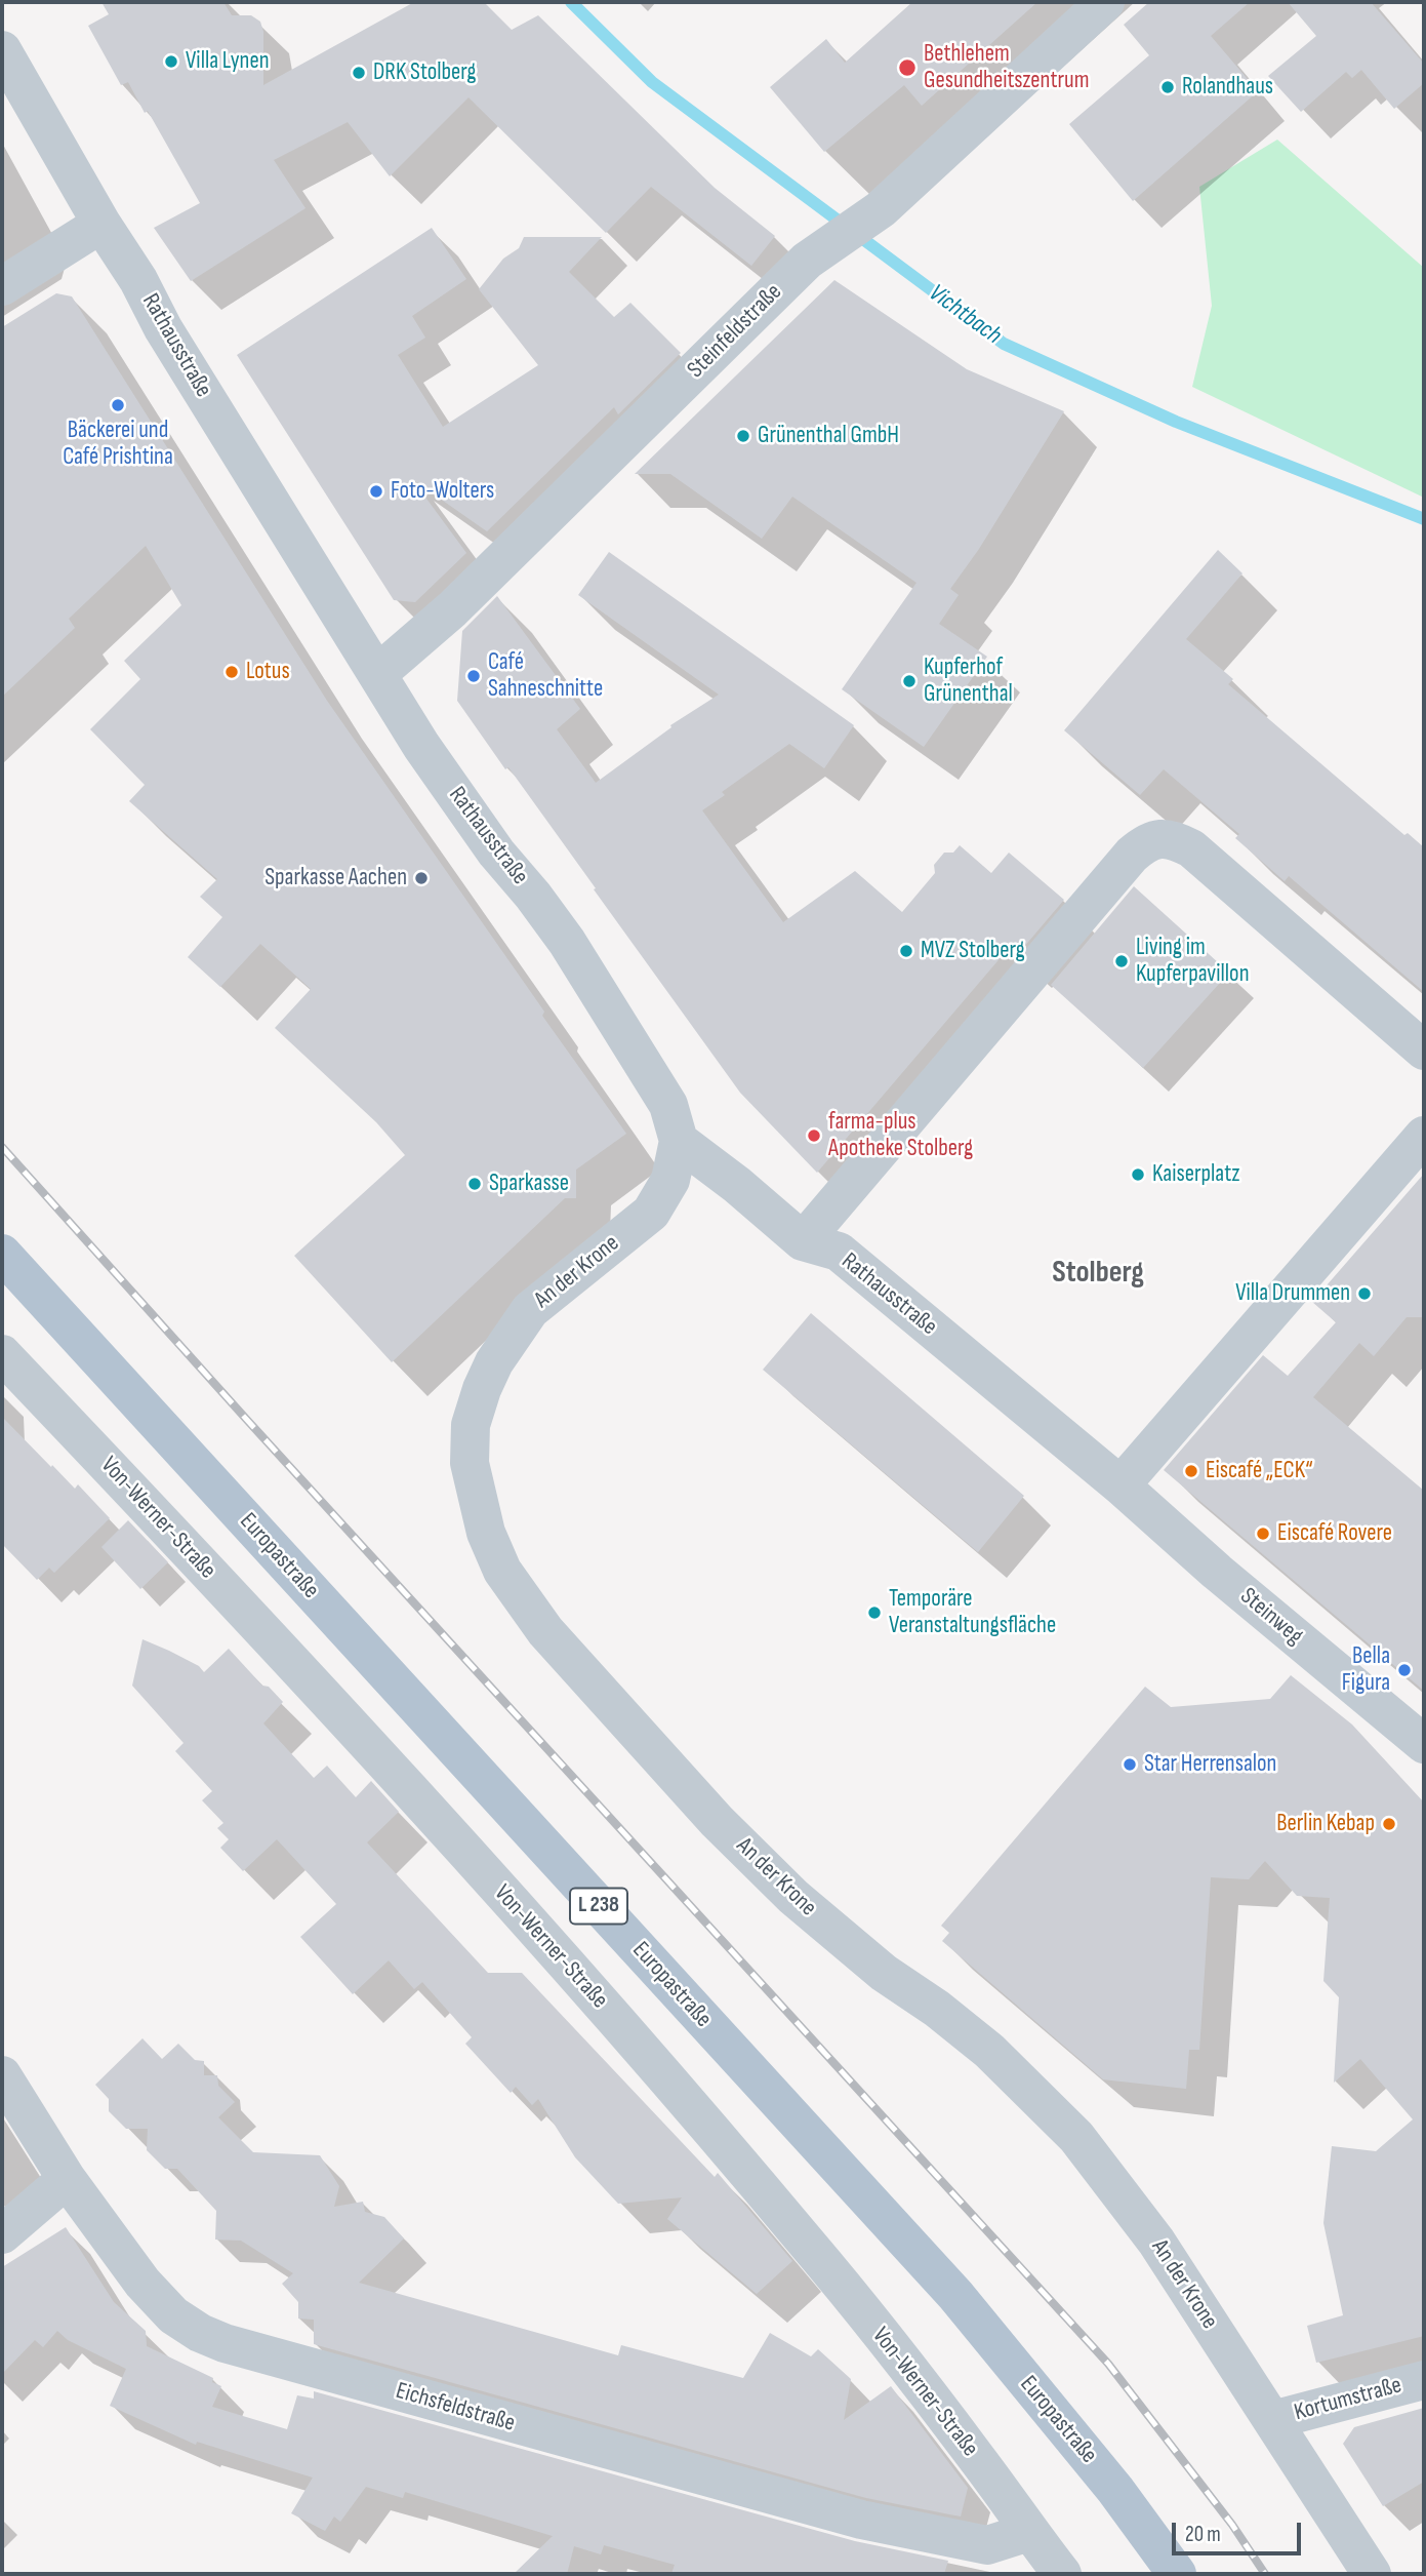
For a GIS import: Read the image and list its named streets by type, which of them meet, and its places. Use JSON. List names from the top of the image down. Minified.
{"streets":{"main road":["Europastraße","L 238"],"street":["Steinfeldstraße","Rathausstraße","An der Krone","Von-Werner-Straße","Steinweg","Kortumstraße","Eichsfeldstraße"]},"crossings":[["Steinfeldstraße","Rathausstraße"],["Rathausstraße","An der Krone"],["Rathausstraße","Steinweg"],["An der Krone","Kortumstraße"],["Von-Werner-Straße","Eichsfeldstraße"]],"districts":["Stolberg"],"water":["Vichtbach"],"places":["Villa Lynen","Bethlehem Gesundheitszentrum","DRK Stolberg","Rolandhaus","Bäckerei und Café Prishtina","Grünenthal GmbH","Foto-Wolters","Lotus","Café Sahneschnitte","Kupferhof Grünenthal","Sparkasse Aachen","MVZ Stolberg","Living im Kupferpavillon","farma-plus Apotheke Stolberg","Kaiserplatz","Sparkasse","Villa Drummen","Eiscafé „ECK“","Eiscafé Rovere","Temporäre Veranstaltungsfläche","Bella Figura","Star Herrensalon","Berlin Kebap"],"scale_bar":"20 m"}
